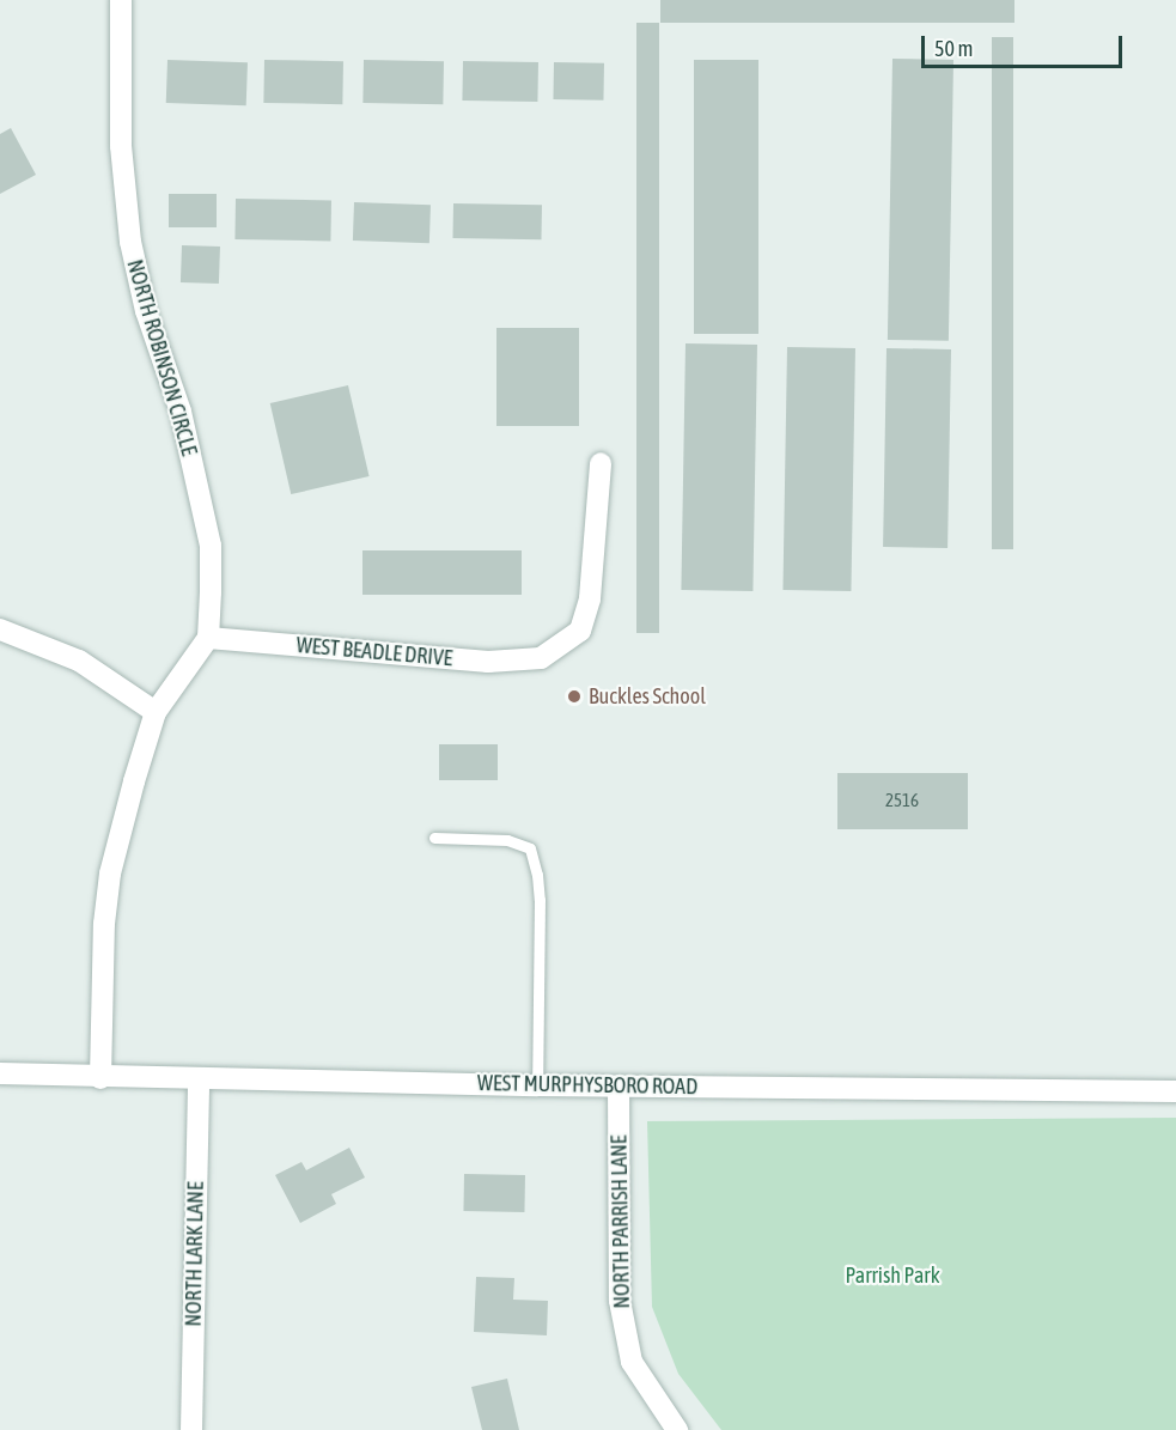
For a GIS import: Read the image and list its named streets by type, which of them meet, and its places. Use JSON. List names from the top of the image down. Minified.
{"streets":{"street":["NORTH ROBINSON CIRCLE","WEST BEADLE DRIVE","WEST MURPHYSBORO ROAD","NORTH PARRISH LANE","NORTH LARK LANE"]},"crossings":[["NORTH ROBINSON CIRCLE","WEST BEADLE DRIVE"],["WEST MURPHYSBORO ROAD","NORTH PARRISH LANE"],["WEST MURPHYSBORO ROAD","NORTH LARK LANE"]],"parks":["Parrish Park"],"places":["Buckles School"],"house_numbers":["2516"],"scale_bar":"50 m"}
